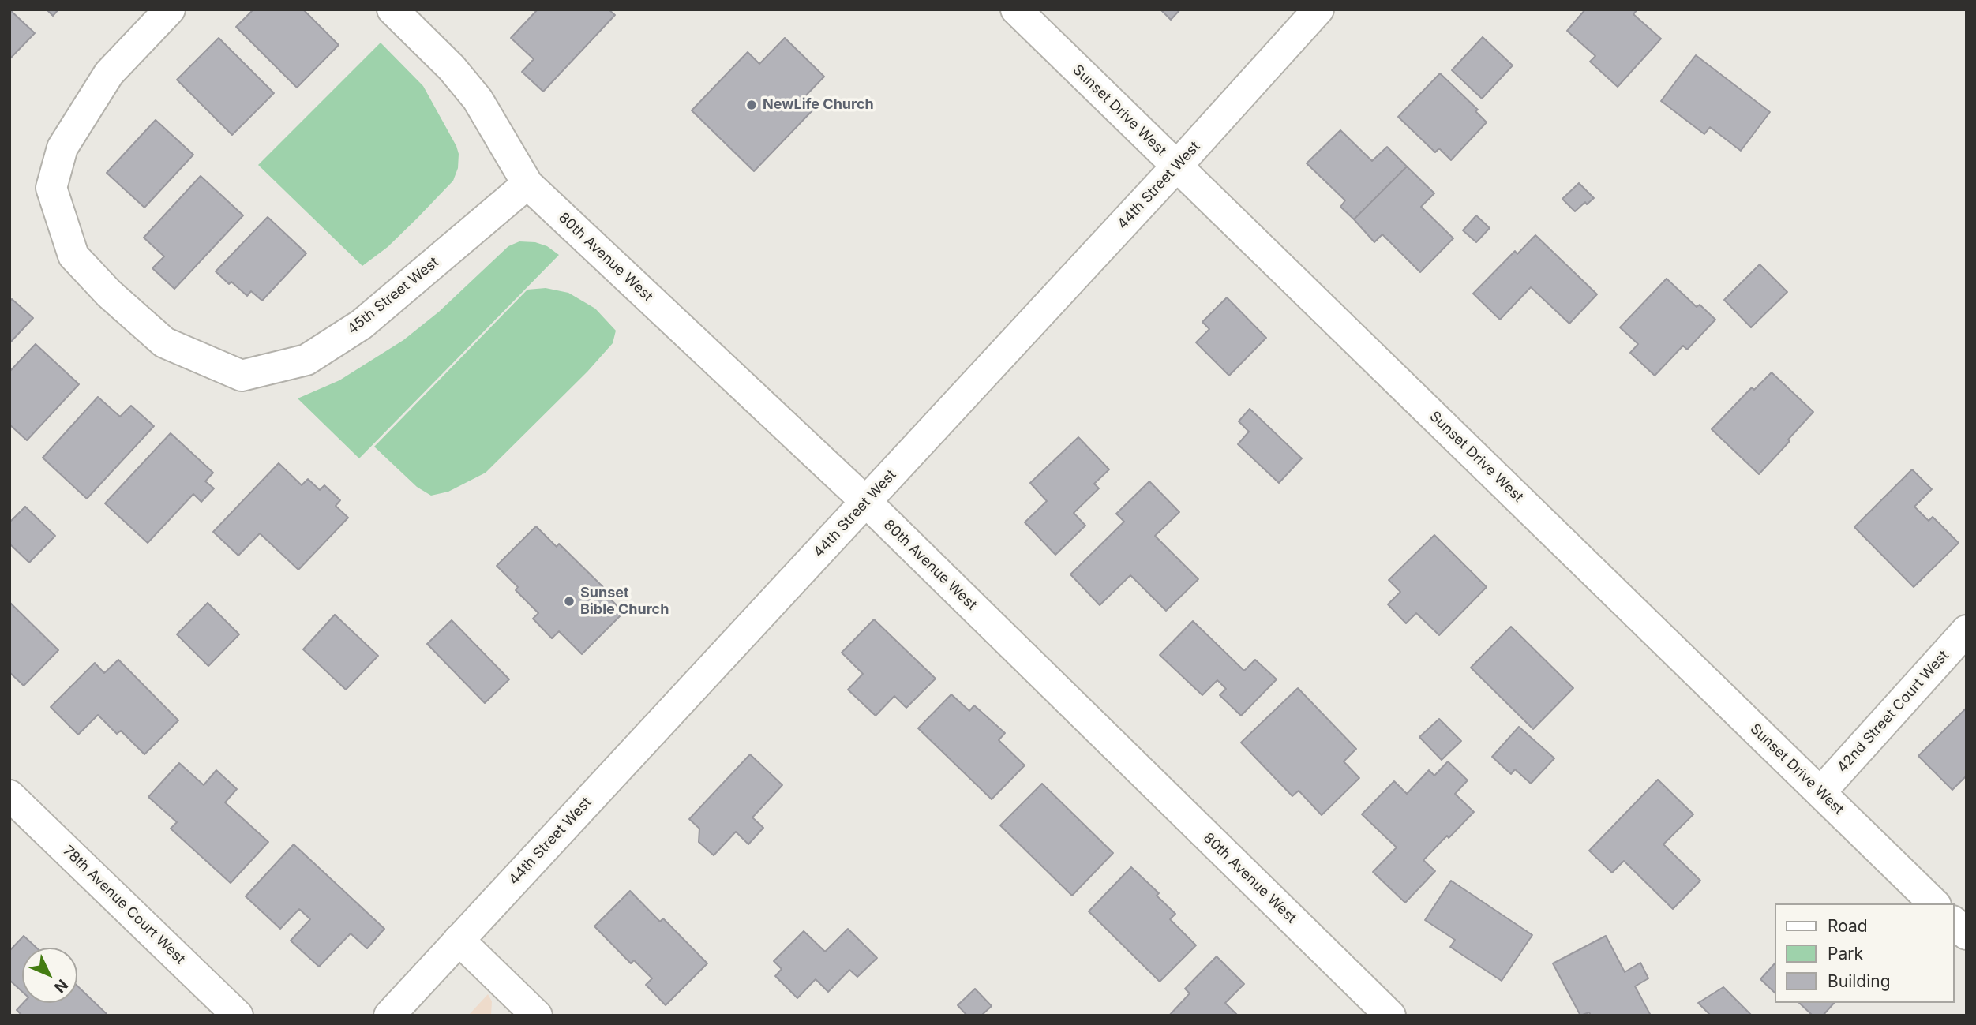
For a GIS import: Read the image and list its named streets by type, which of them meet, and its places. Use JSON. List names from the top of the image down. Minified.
{"streets":{"street":["Sunset Drive West","44th Street West","80th Avenue West","45th Street West","42nd Street Court West","78th Avenue Court West"]},"crossings":[["Sunset Drive West","44th Street West"],["Sunset Drive West","42nd Street Court West"],["44th Street West","80th Avenue West"],["80th Avenue West","45th Street West"]],"places":["NewLife Church","Sunset Bible Church"],"legend":["Road","Park","Building"],"north":"bottom right"}
